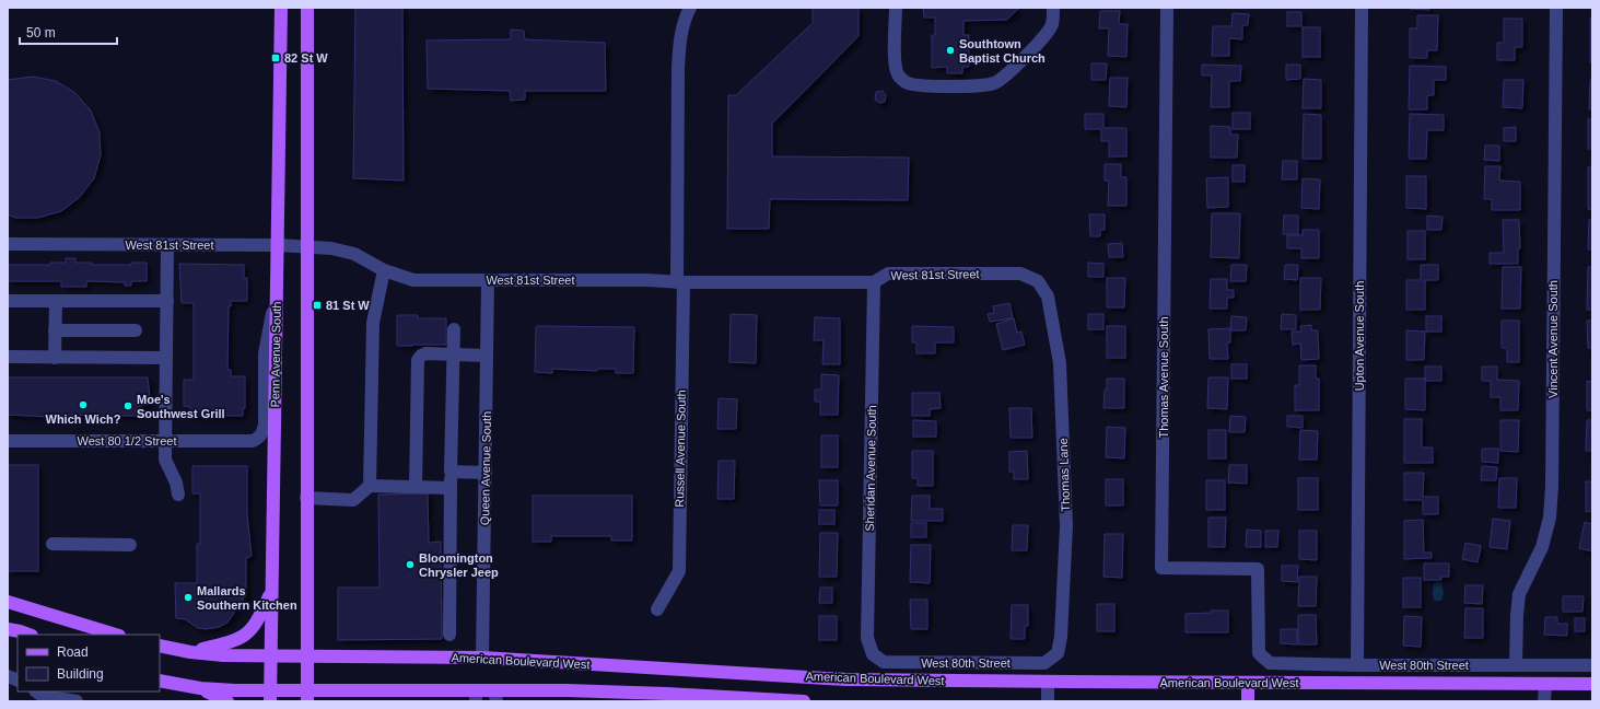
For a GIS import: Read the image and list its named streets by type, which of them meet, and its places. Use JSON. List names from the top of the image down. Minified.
{"streets":{"main road":["Penn Avenue South","American Boulevard West"],"street":["West 81st Street","Upton Avenue South","Vincent Avenue South","Thomas Avenue South","West 80 1/2 Street","Russell Avenue South","Queen Avenue South","Sheridan Avenue South","Thomas Lane","West 80th Street"]},"crossings":[["West 81st Street","Penn Avenue South"],["West 81st Street","Russell Avenue South"],["West 81st Street","Queen Avenue South"],["West 81st Street","Sheridan Avenue South"],["West 81st Street","Thomas Lane"],["Upton Avenue South","West 80th Street"],["Vincent Avenue South","West 80th Street"],["Penn Avenue South","West 80 1/2 Street"],["Penn Avenue South","American Boulevard West"],["Thomas Avenue South","West 80th Street"],["Queen Avenue South","American Boulevard West"],["Sheridan Avenue South","West 80th Street"],["Thomas Lane","West 80th Street"]],"places":{"other":["Southtown Baptist Church","Which Wich?","Moe's Southwest Grill","Bloomington Chrysler Jeep","Mallards Southern Kitchen"],"transit":["82 St W","81 St W"]},"legend":["Road","Building"],"scale_bar":"50 m"}
